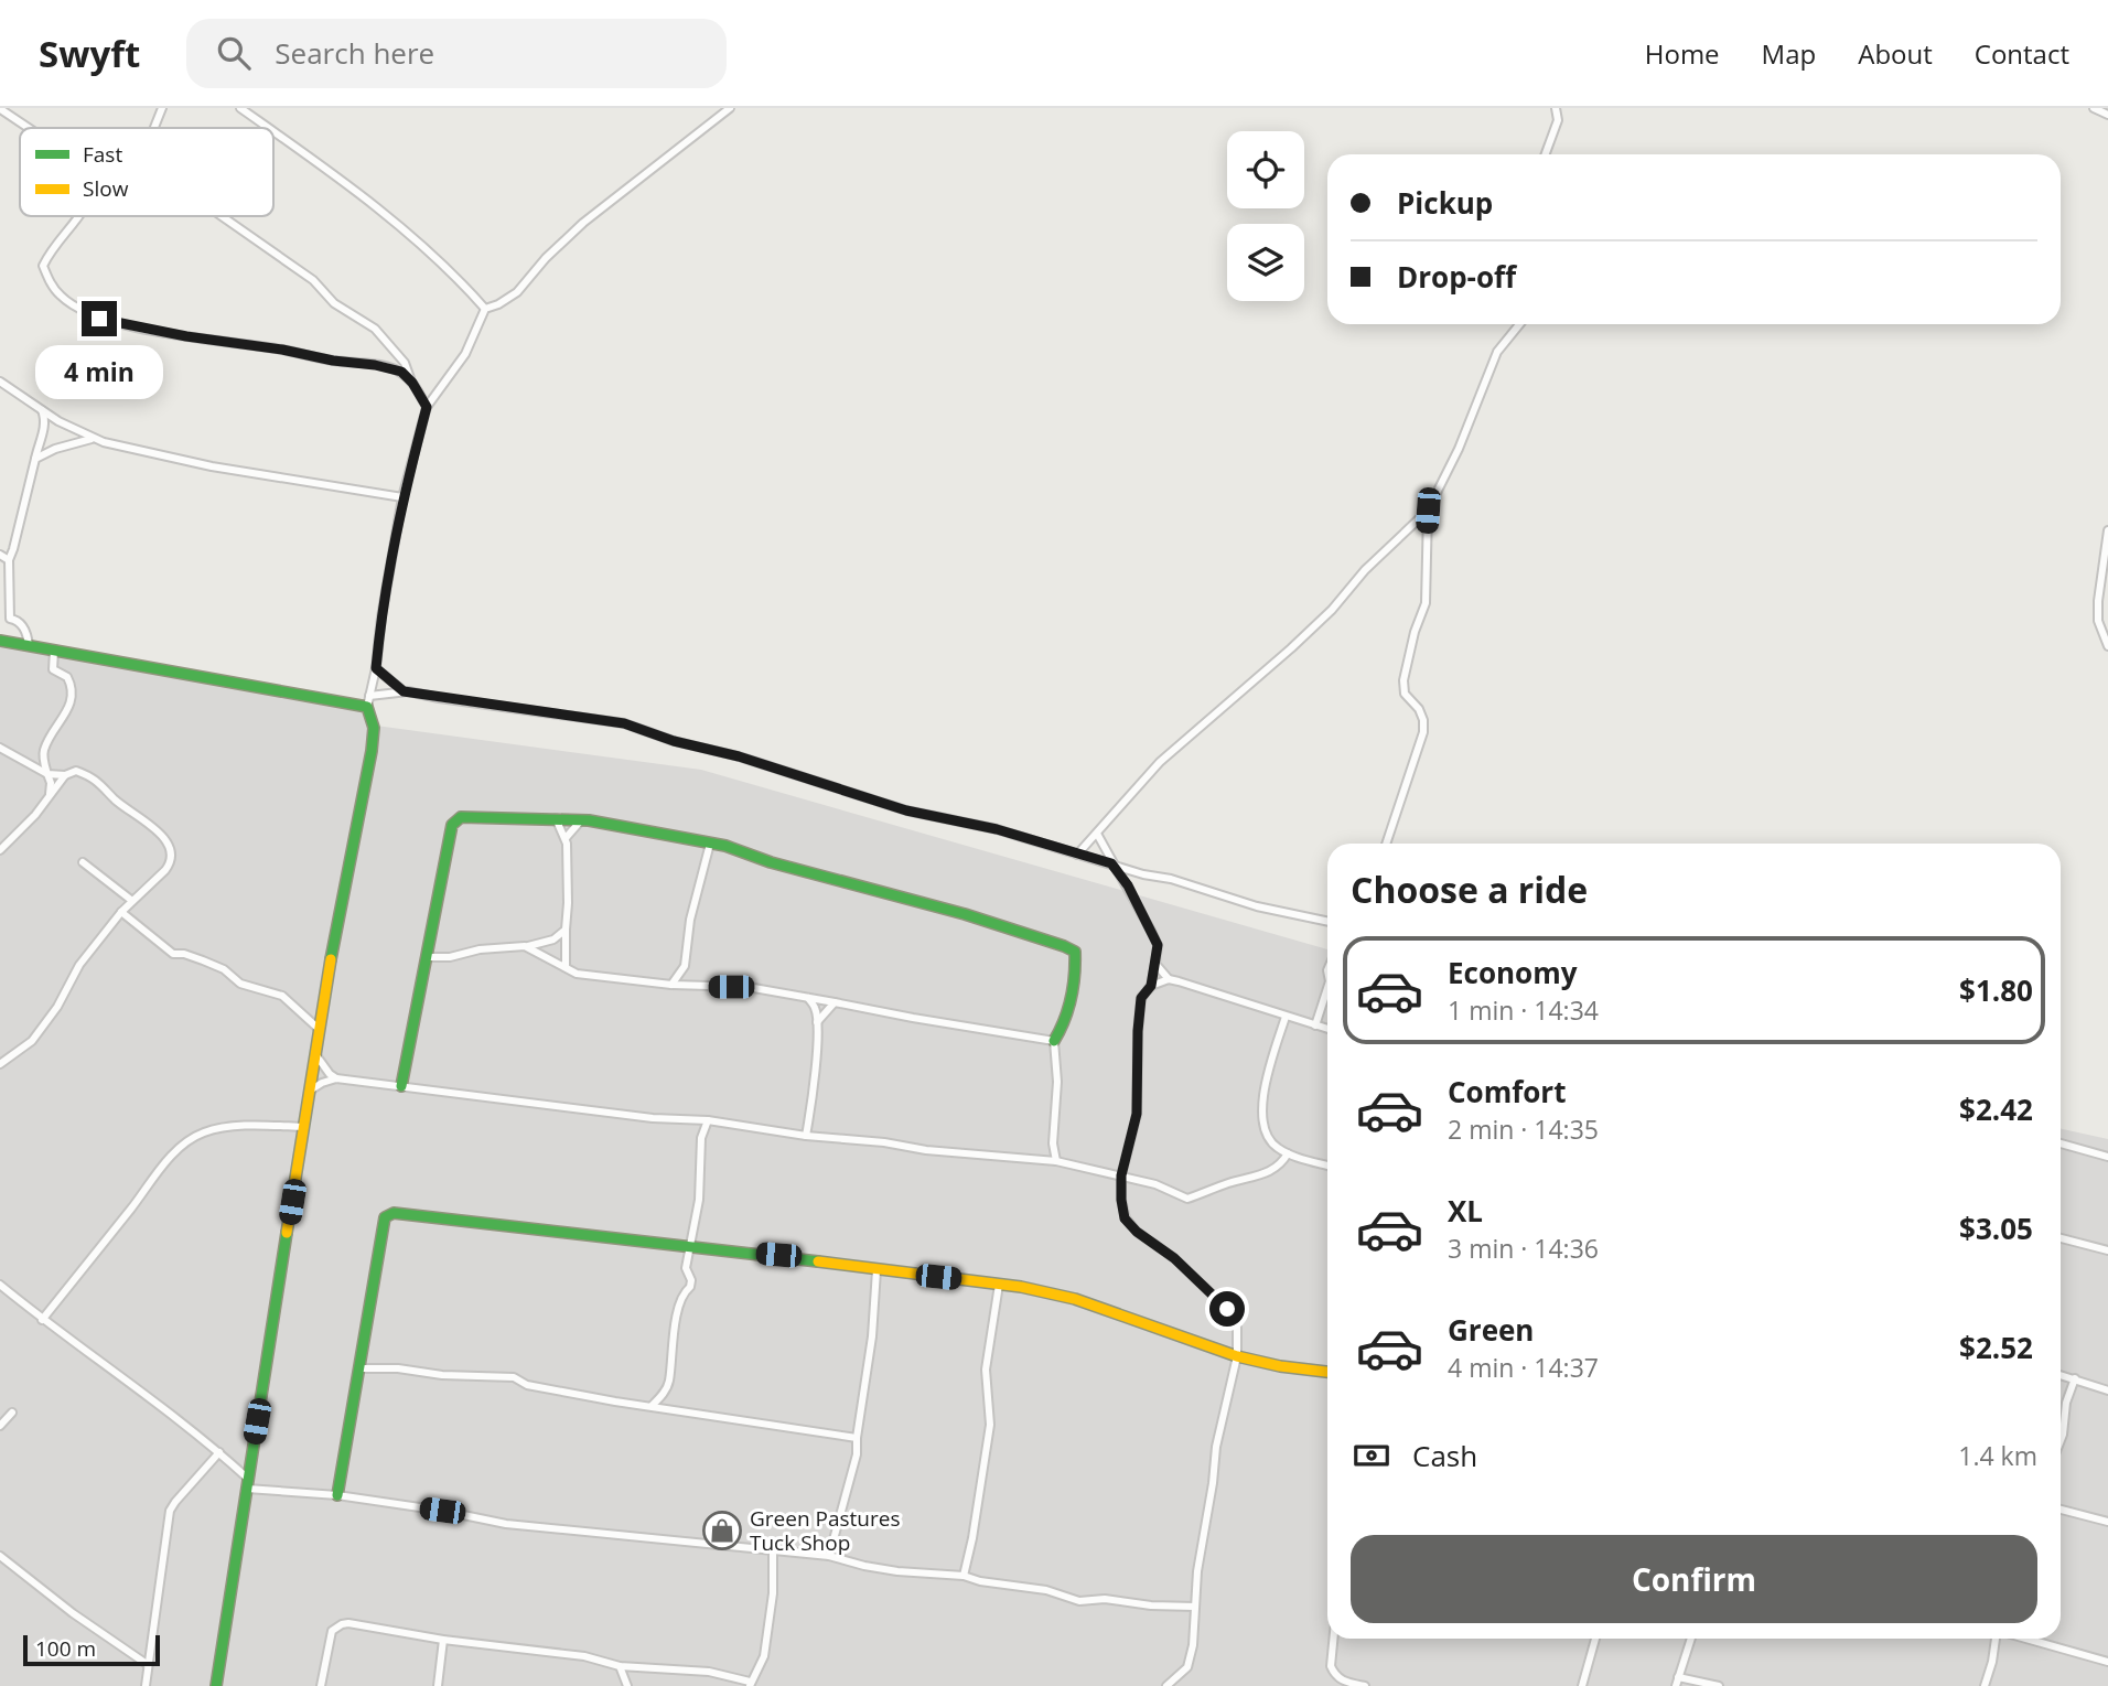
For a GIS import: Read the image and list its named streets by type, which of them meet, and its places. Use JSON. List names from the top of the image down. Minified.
{"places":{"shop":["Green Pastures Tuck Shop"]},"legend":["Fast","Slow"],"scale_bar":"100 m","page":{"header":"Swyft","search":"Search here","nav":["Home","Map","About","Contact"],"banner":["Pickup","Drop-off"],"bubble":"4 min","heading":"Choose a ride","list":[{"name":"Economy","note":"1 min · 14:34","value":"$1.80"},{"name":"Comfort","note":"2 min · 14:35","value":"$2.42"},{"name":"XL","note":"3 min · 14:36","value":"$3.05"},{"name":"Green","note":"4 min · 14:37","value":"$2.52"}],"pay":["Cash","1.4 km"],"buttons":"Confirm","scale":"100 m"}}
